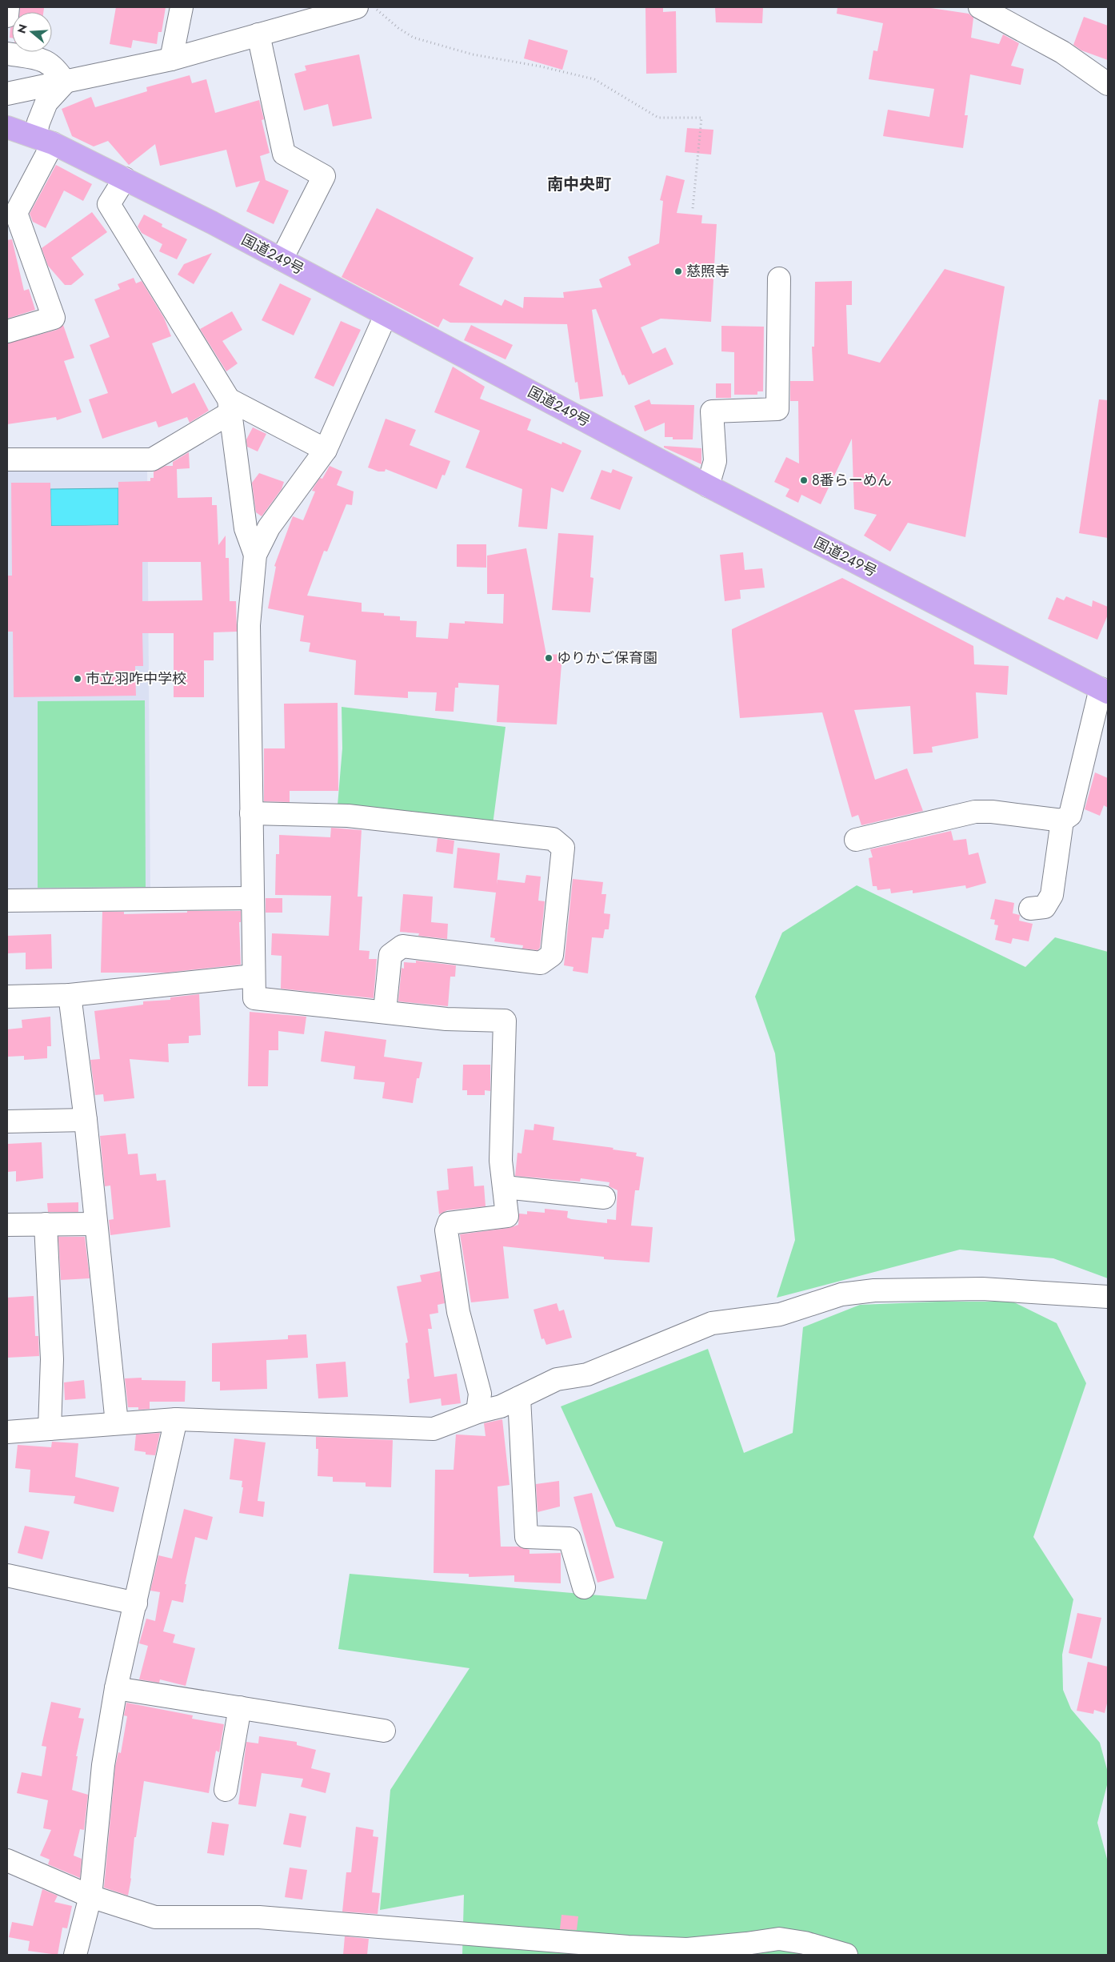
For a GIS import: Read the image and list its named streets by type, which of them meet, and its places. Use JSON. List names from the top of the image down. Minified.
{"streets":{"highway":["国道249号"]},"districts":["南中央町"],"places":["慈照寺","8番らーめん","ゆりかご保育園","市立羽咋中学校"],"north":"left"}
